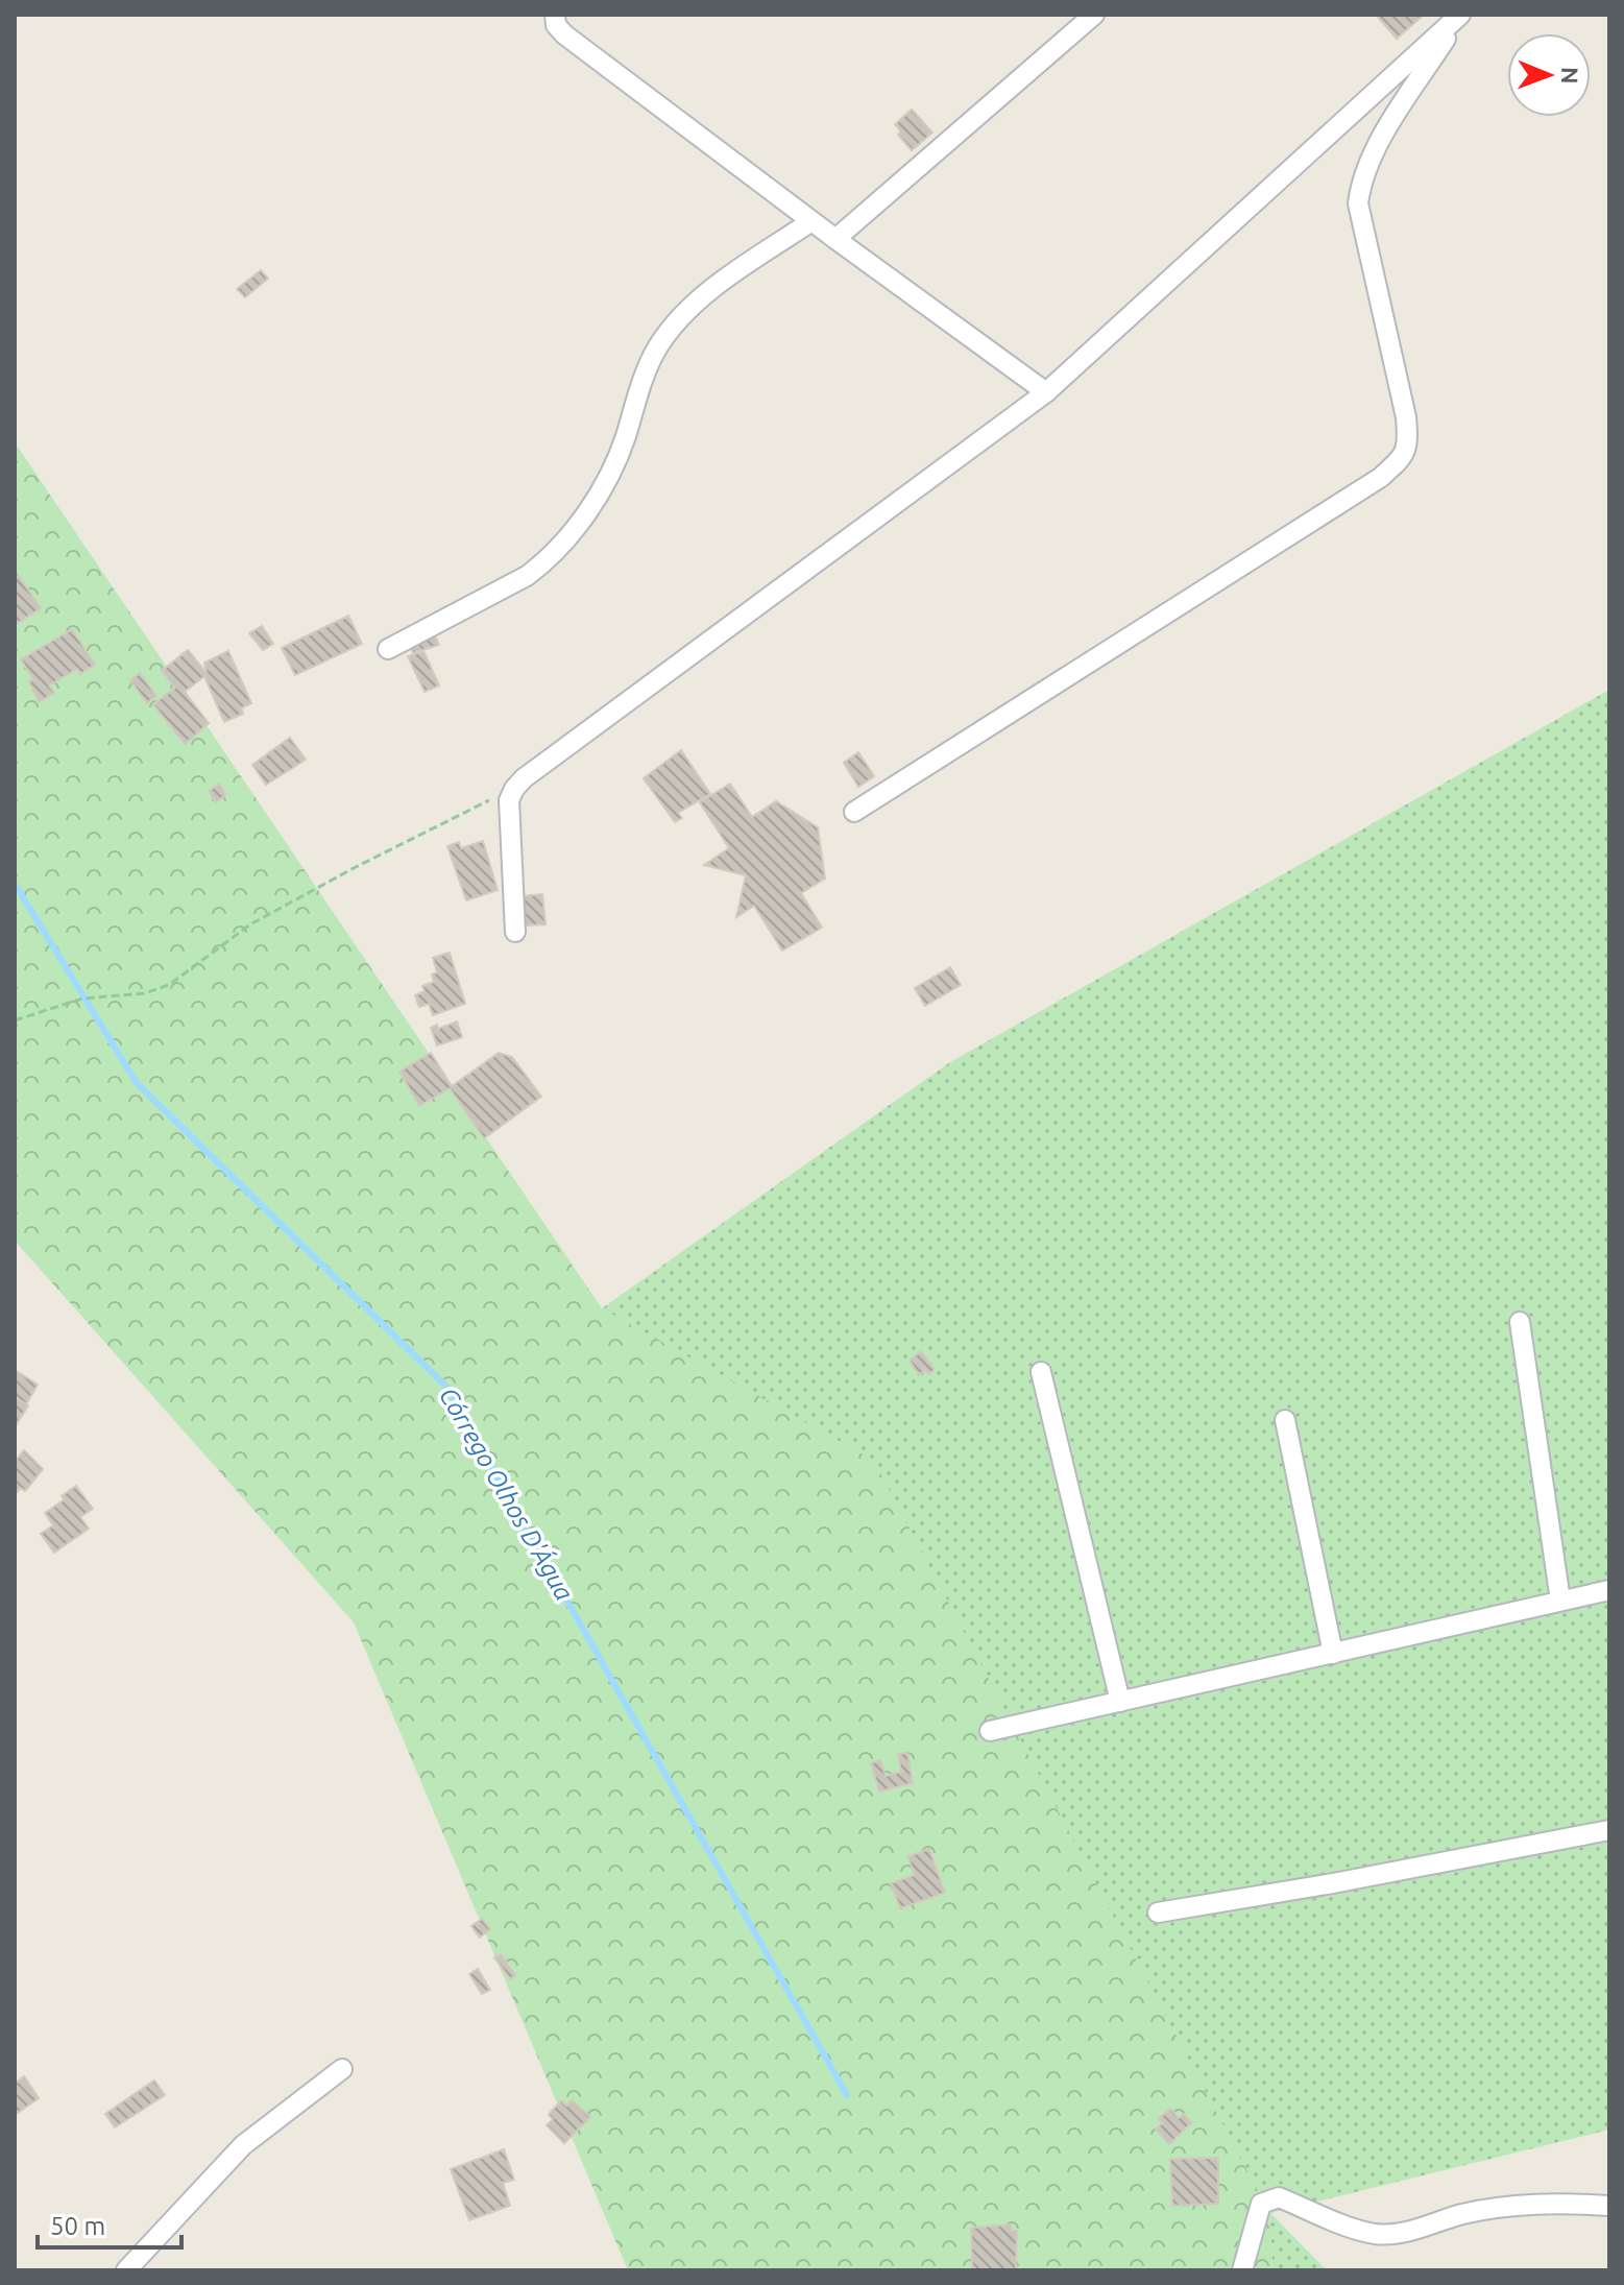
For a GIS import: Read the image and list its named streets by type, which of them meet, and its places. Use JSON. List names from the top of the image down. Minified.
{"water":["Córrego Olhos D'Água"],"scale_bar":"50 m","north":"right"}
